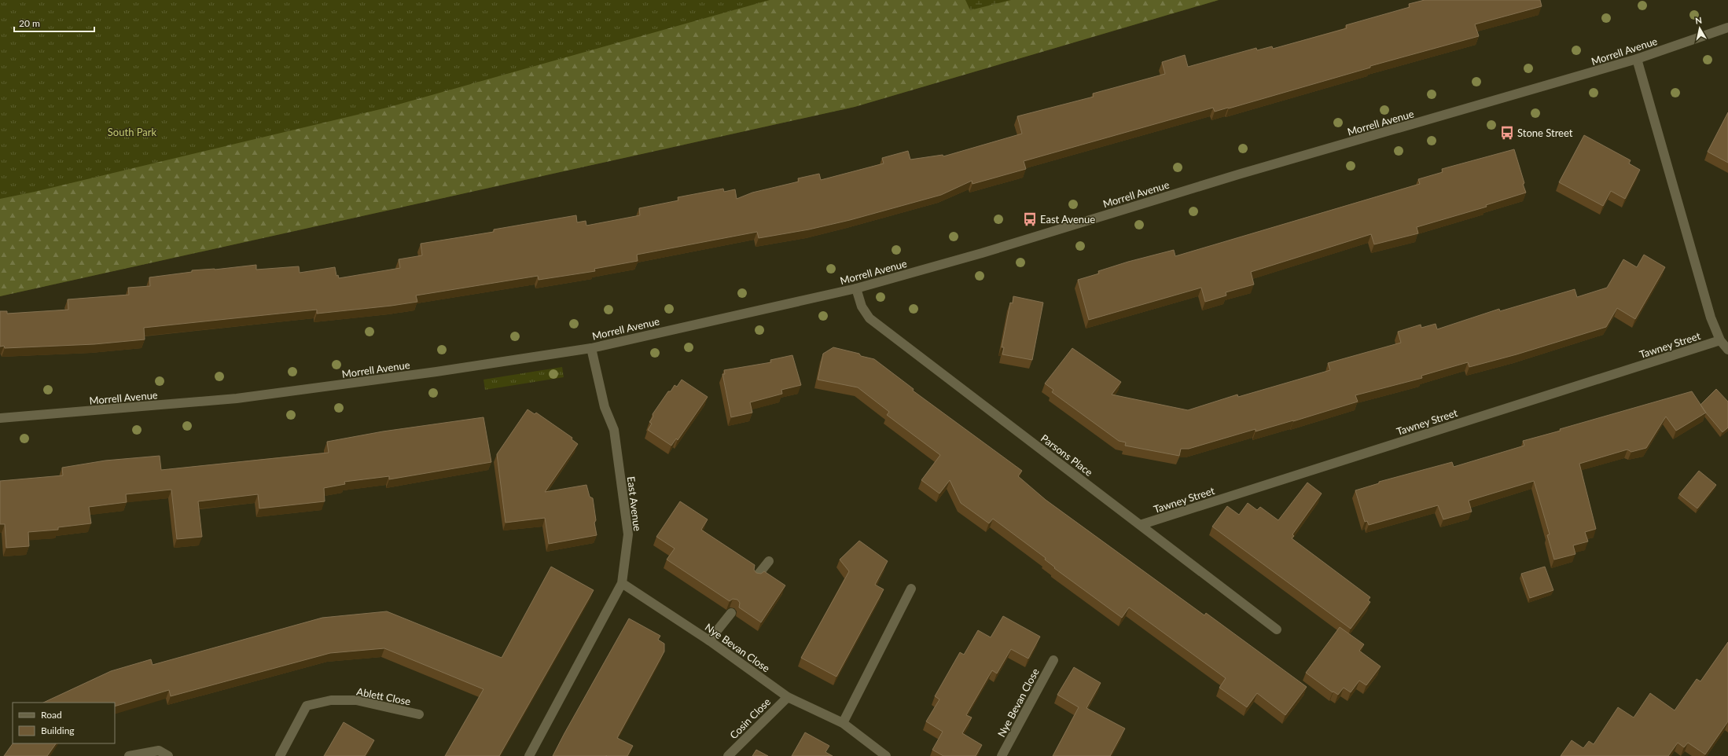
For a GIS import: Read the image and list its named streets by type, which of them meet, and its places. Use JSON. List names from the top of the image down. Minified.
{"streets":{"street":["Morrell Avenue","Tawney Street","Parsons Place","East Avenue","Nye Bevan Close","Ablett Close","Cosin Close"]},"crossings":[["Morrell Avenue","Parsons Place"],["Morrell Avenue","East Avenue"],["Tawney Street","Parsons Place"],["East Avenue","Nye Bevan Close"],["Nye Bevan Close","Cosin Close"]],"parks":["South Park"],"places":{"bus stop":["Stone Street","East Avenue"]},"legend":["Road","Building"],"scale_bar":"20 m","north":"top"}
